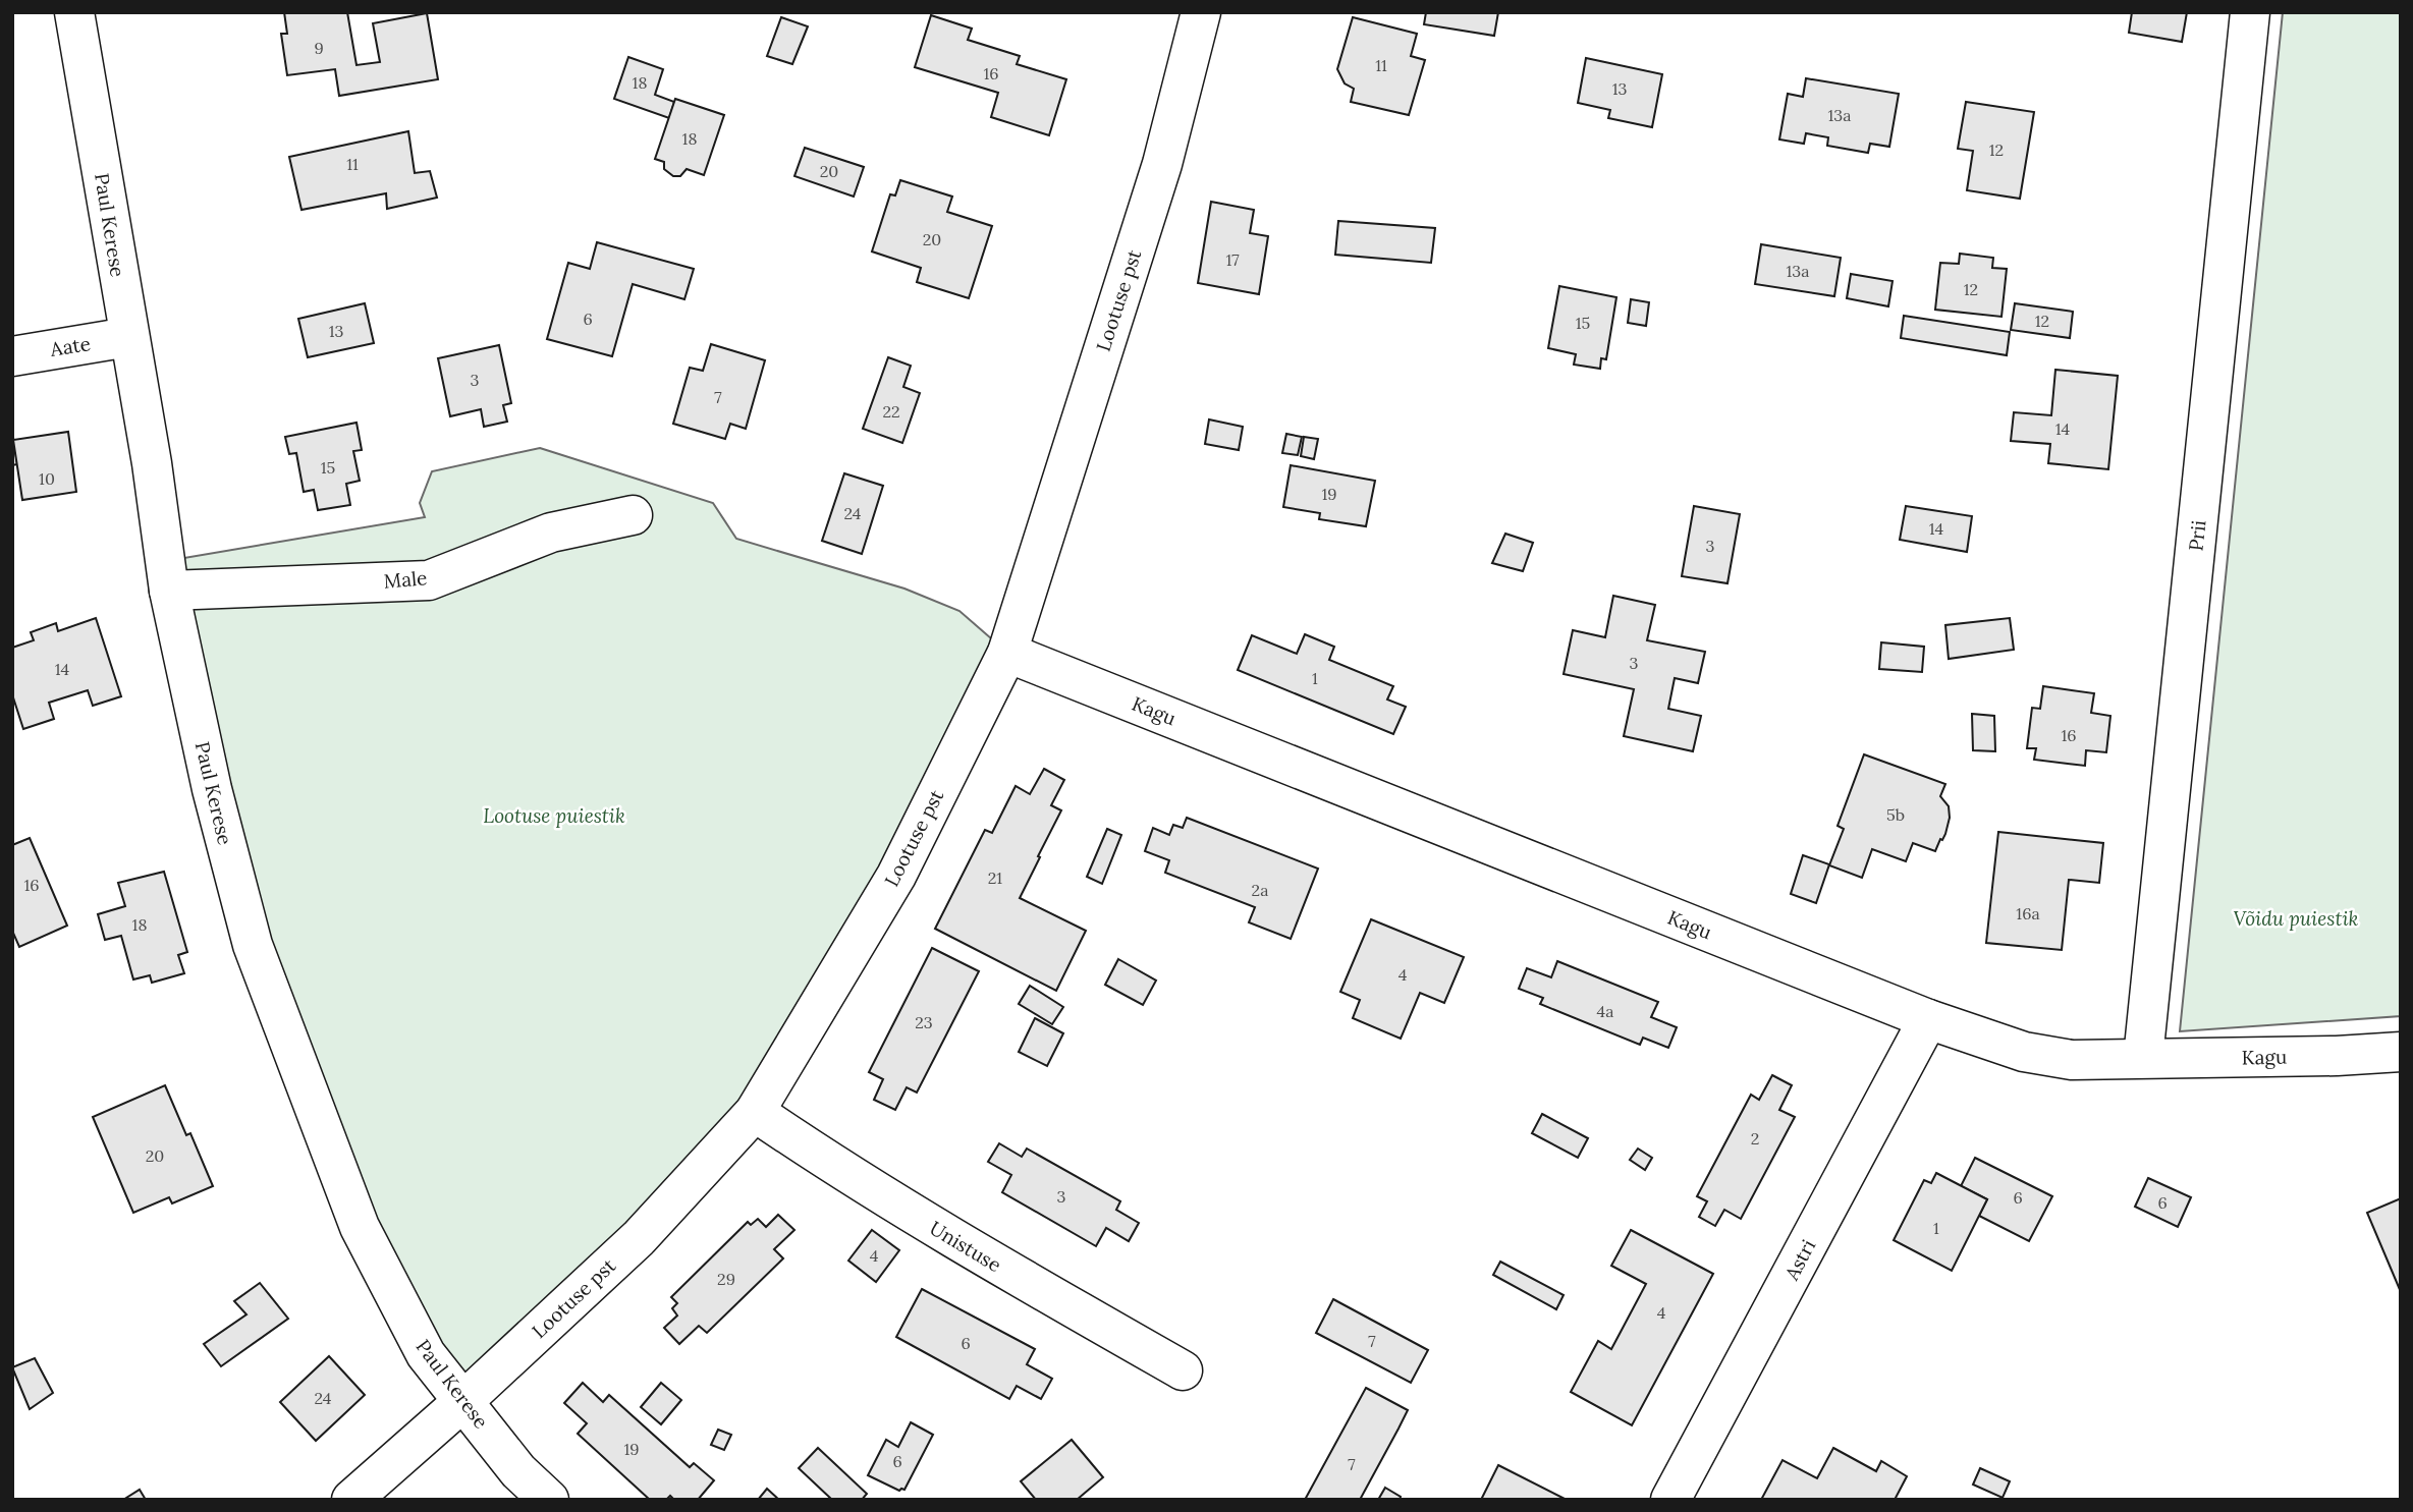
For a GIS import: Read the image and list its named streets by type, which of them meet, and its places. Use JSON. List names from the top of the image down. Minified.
{"streets":{"street":["Paul Kerese","Lootuse pst","Aate","Prii","Male","Kagu","Unistuse","Astri"]},"crossings":[["Paul Kerese","Lootuse pst"],["Paul Kerese","Aate"],["Paul Kerese","Male"],["Lootuse pst","Kagu"],["Lootuse pst","Unistuse"],["Prii","Kagu"],["Kagu","Astri"]],"parks":["Lootuse puiestik","Võidu puiestik"],"house_numbers":["9","11","16","18","13","13a","18","12","11","20","20","17","13a","12","6","12","15","13","3","7","22","14","15","10","19","24","14","3","3","14","1","16","5b","21","16","2a","16a","18","4","4a","23","2","20","3","6","6","1","4","29","4","7","6","24","19","6","7"]}
